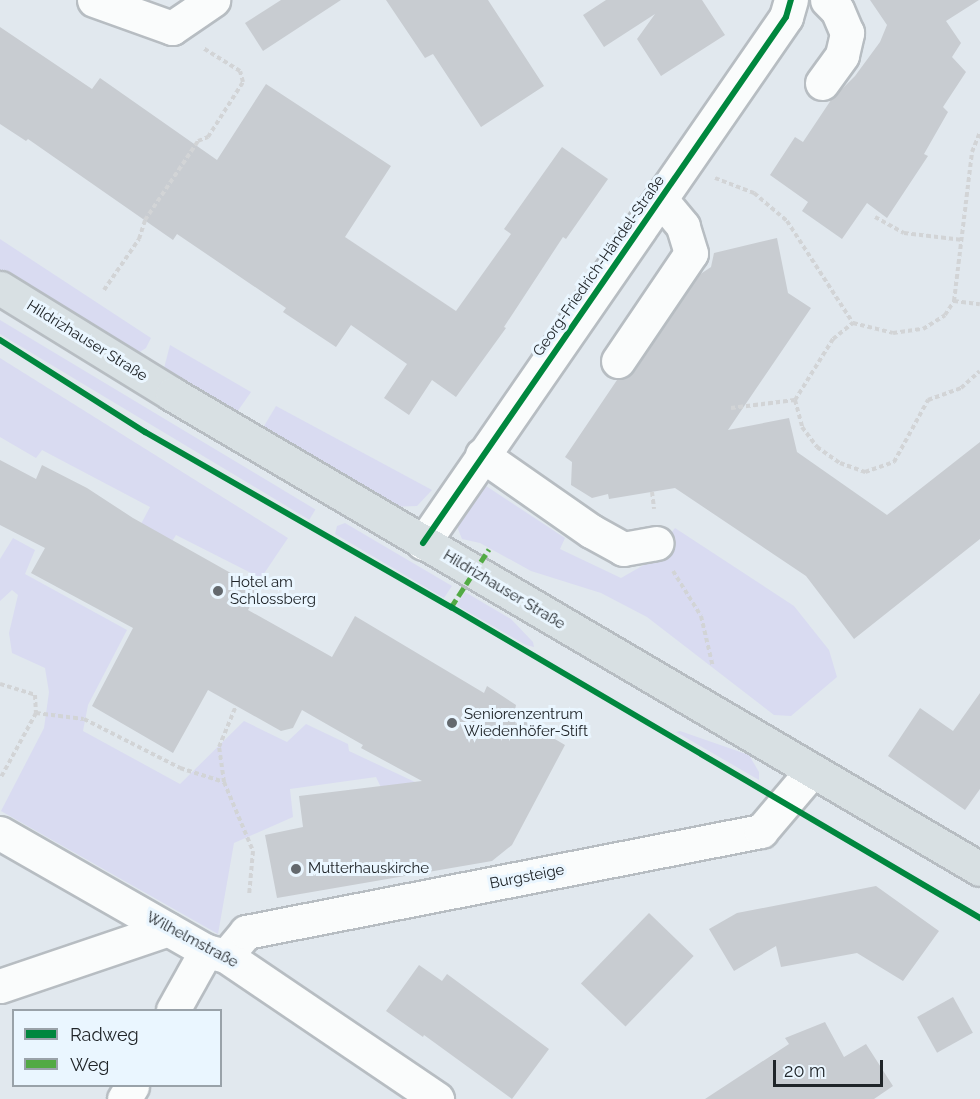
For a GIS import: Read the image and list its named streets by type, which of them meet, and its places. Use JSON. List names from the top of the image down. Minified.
{"streets":{"main road":["Hildrizhauser Straße"],"street":["Georg-Friedrich-Händel-Straße","Burgsteige","Wilhelmstraße"]},"crossings":[["Georg-Friedrich-Händel-Straße","Hildrizhauser Straße"],["Hildrizhauser Straße","Burgsteige"],["Burgsteige","Wilhelmstraße"]],"places":["Hotel am Schlossberg","Seniorenzentrum Wiedenhöfer-Stift","Mutterhauskirche"],"legend":["Radweg","Weg"],"scale_bar":"20 m"}
